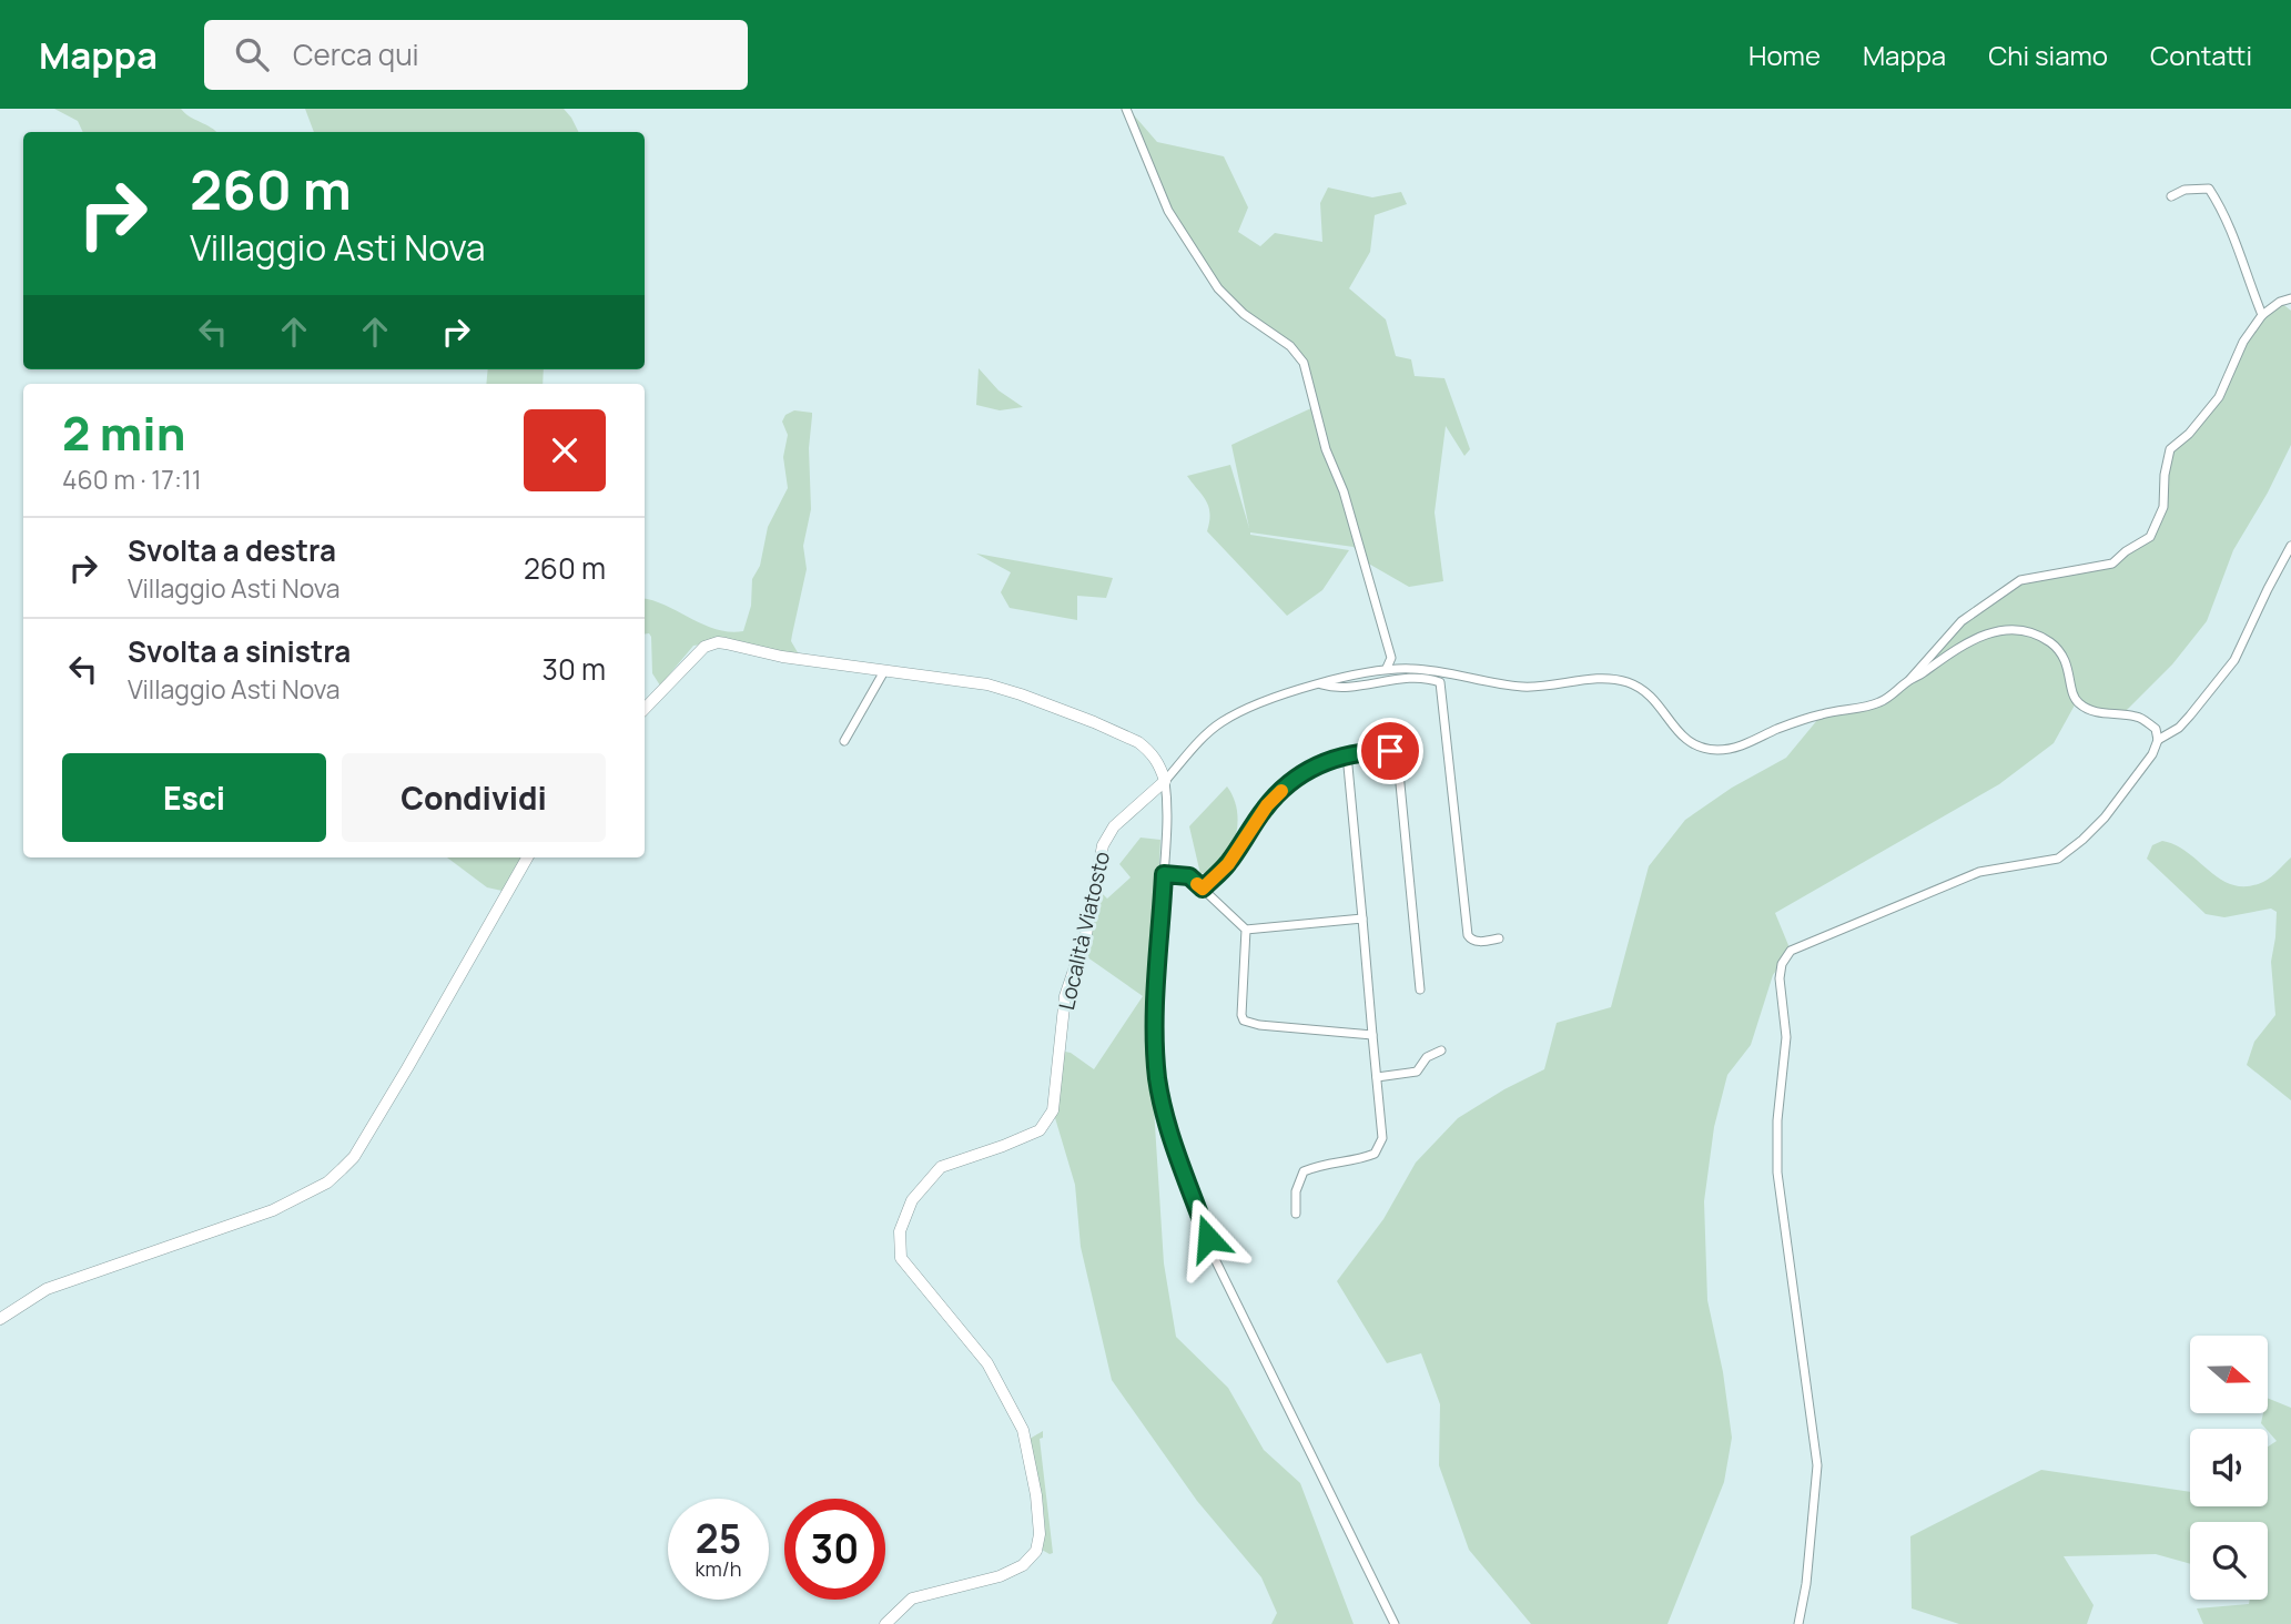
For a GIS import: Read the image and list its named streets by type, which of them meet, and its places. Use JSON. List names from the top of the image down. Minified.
{"streets":{"street":["Località Viatosto"]},"north":"right","page":{"header":"Mappa","search":"Cerca qui","nav":["Home","Mappa","Chi siamo","Contatti"],"turn":["260 m","Villaggio Asti Nova"],"heading":["2 min","460 m · 17:11"],"list":[{"name":"Svolta a destra","note":"Villaggio Asti Nova","value":"260 m"},{"name":"Svolta a sinistra","note":"Villaggio Asti Nova","value":"30 m"}],"buttons":["Esci","Condividi"],"speed":"25 km/h","limit":"30"}}
